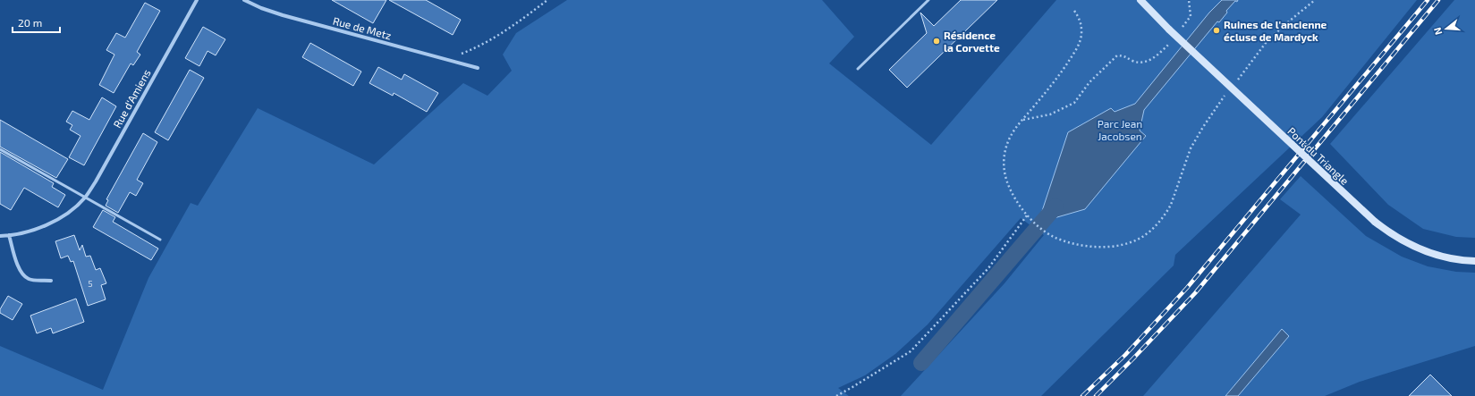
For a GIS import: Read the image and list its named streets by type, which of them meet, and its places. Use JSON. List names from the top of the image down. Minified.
{"streets":{"street":["Rue de Metz","Rue d'Amiens","Pont du Triangle"]},"parks":["Parc Jean Jacobsen"],"places":["Ruines de l'ancienne écluse de Mardyck","Résidence la Corvette"],"house_numbers":["5"],"scale_bar":"20 m","north":"left"}
